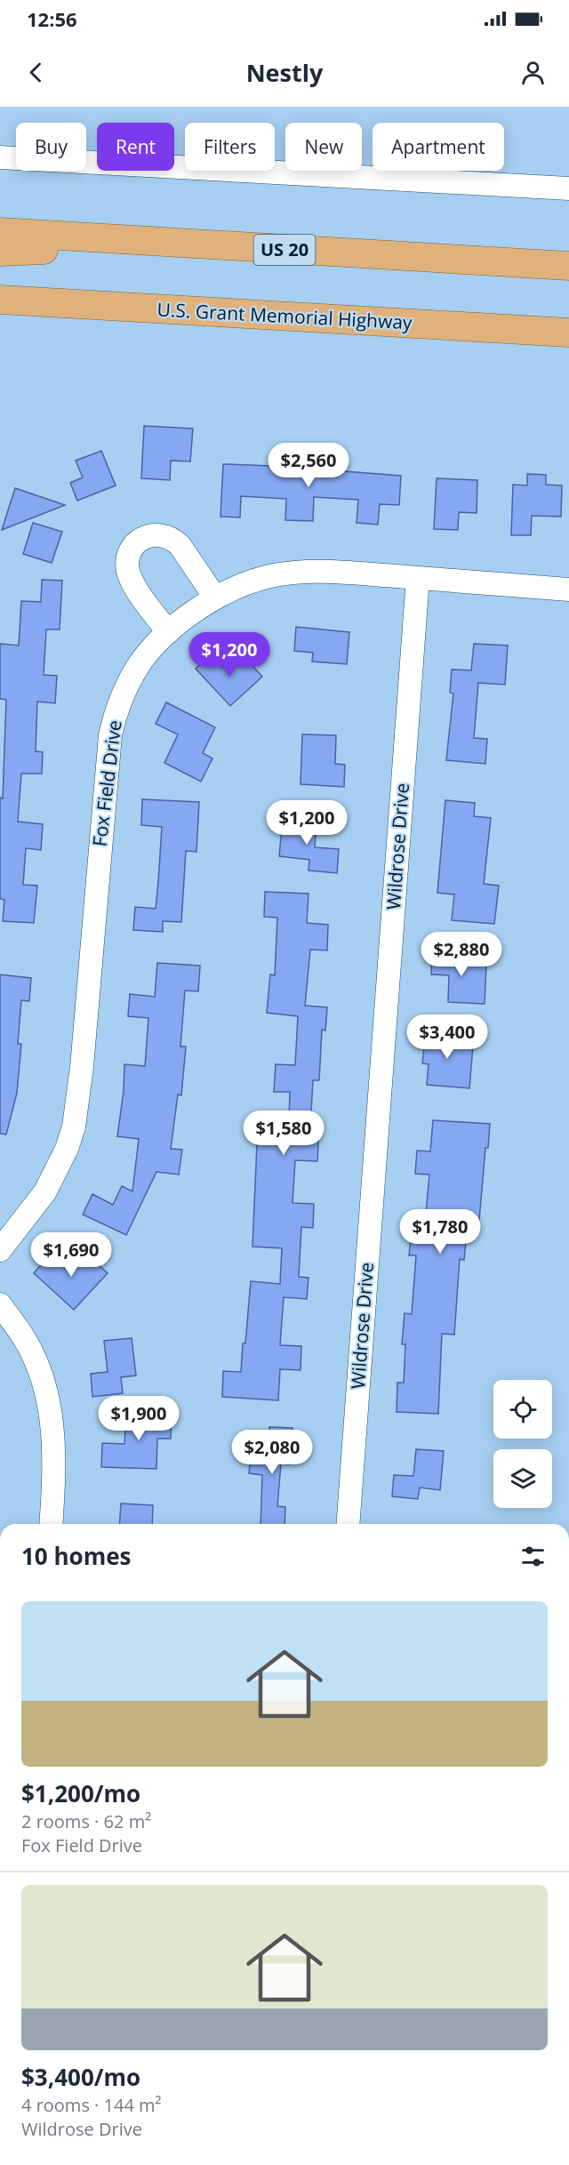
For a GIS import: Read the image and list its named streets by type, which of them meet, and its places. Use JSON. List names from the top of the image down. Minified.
{"streets":{"main road":["US 20","U.S. Grant Memorial Highway"],"street":["Fox Field Drive","Wildrose Drive"]},"crossings":[["Fox Field Drive","Wildrose Drive"]],"page":{"status":"12:56","header":"Nestly","chip":["Buy","Rent","Filters","New","Apartment"],"price":["$2,560","$1,200","$1,200","$2,880","$3,400","$1,580","$1,780","$1,690","$1,900","$2,080"],"heading":"10 homes","list":[{"name":"$1,200/mo","note":"2 rooms · 62 m² · Fox Field Drive"},{"name":"$3,400/mo","note":"4 rooms · 144 m² · Wildrose Drive"}]}}
